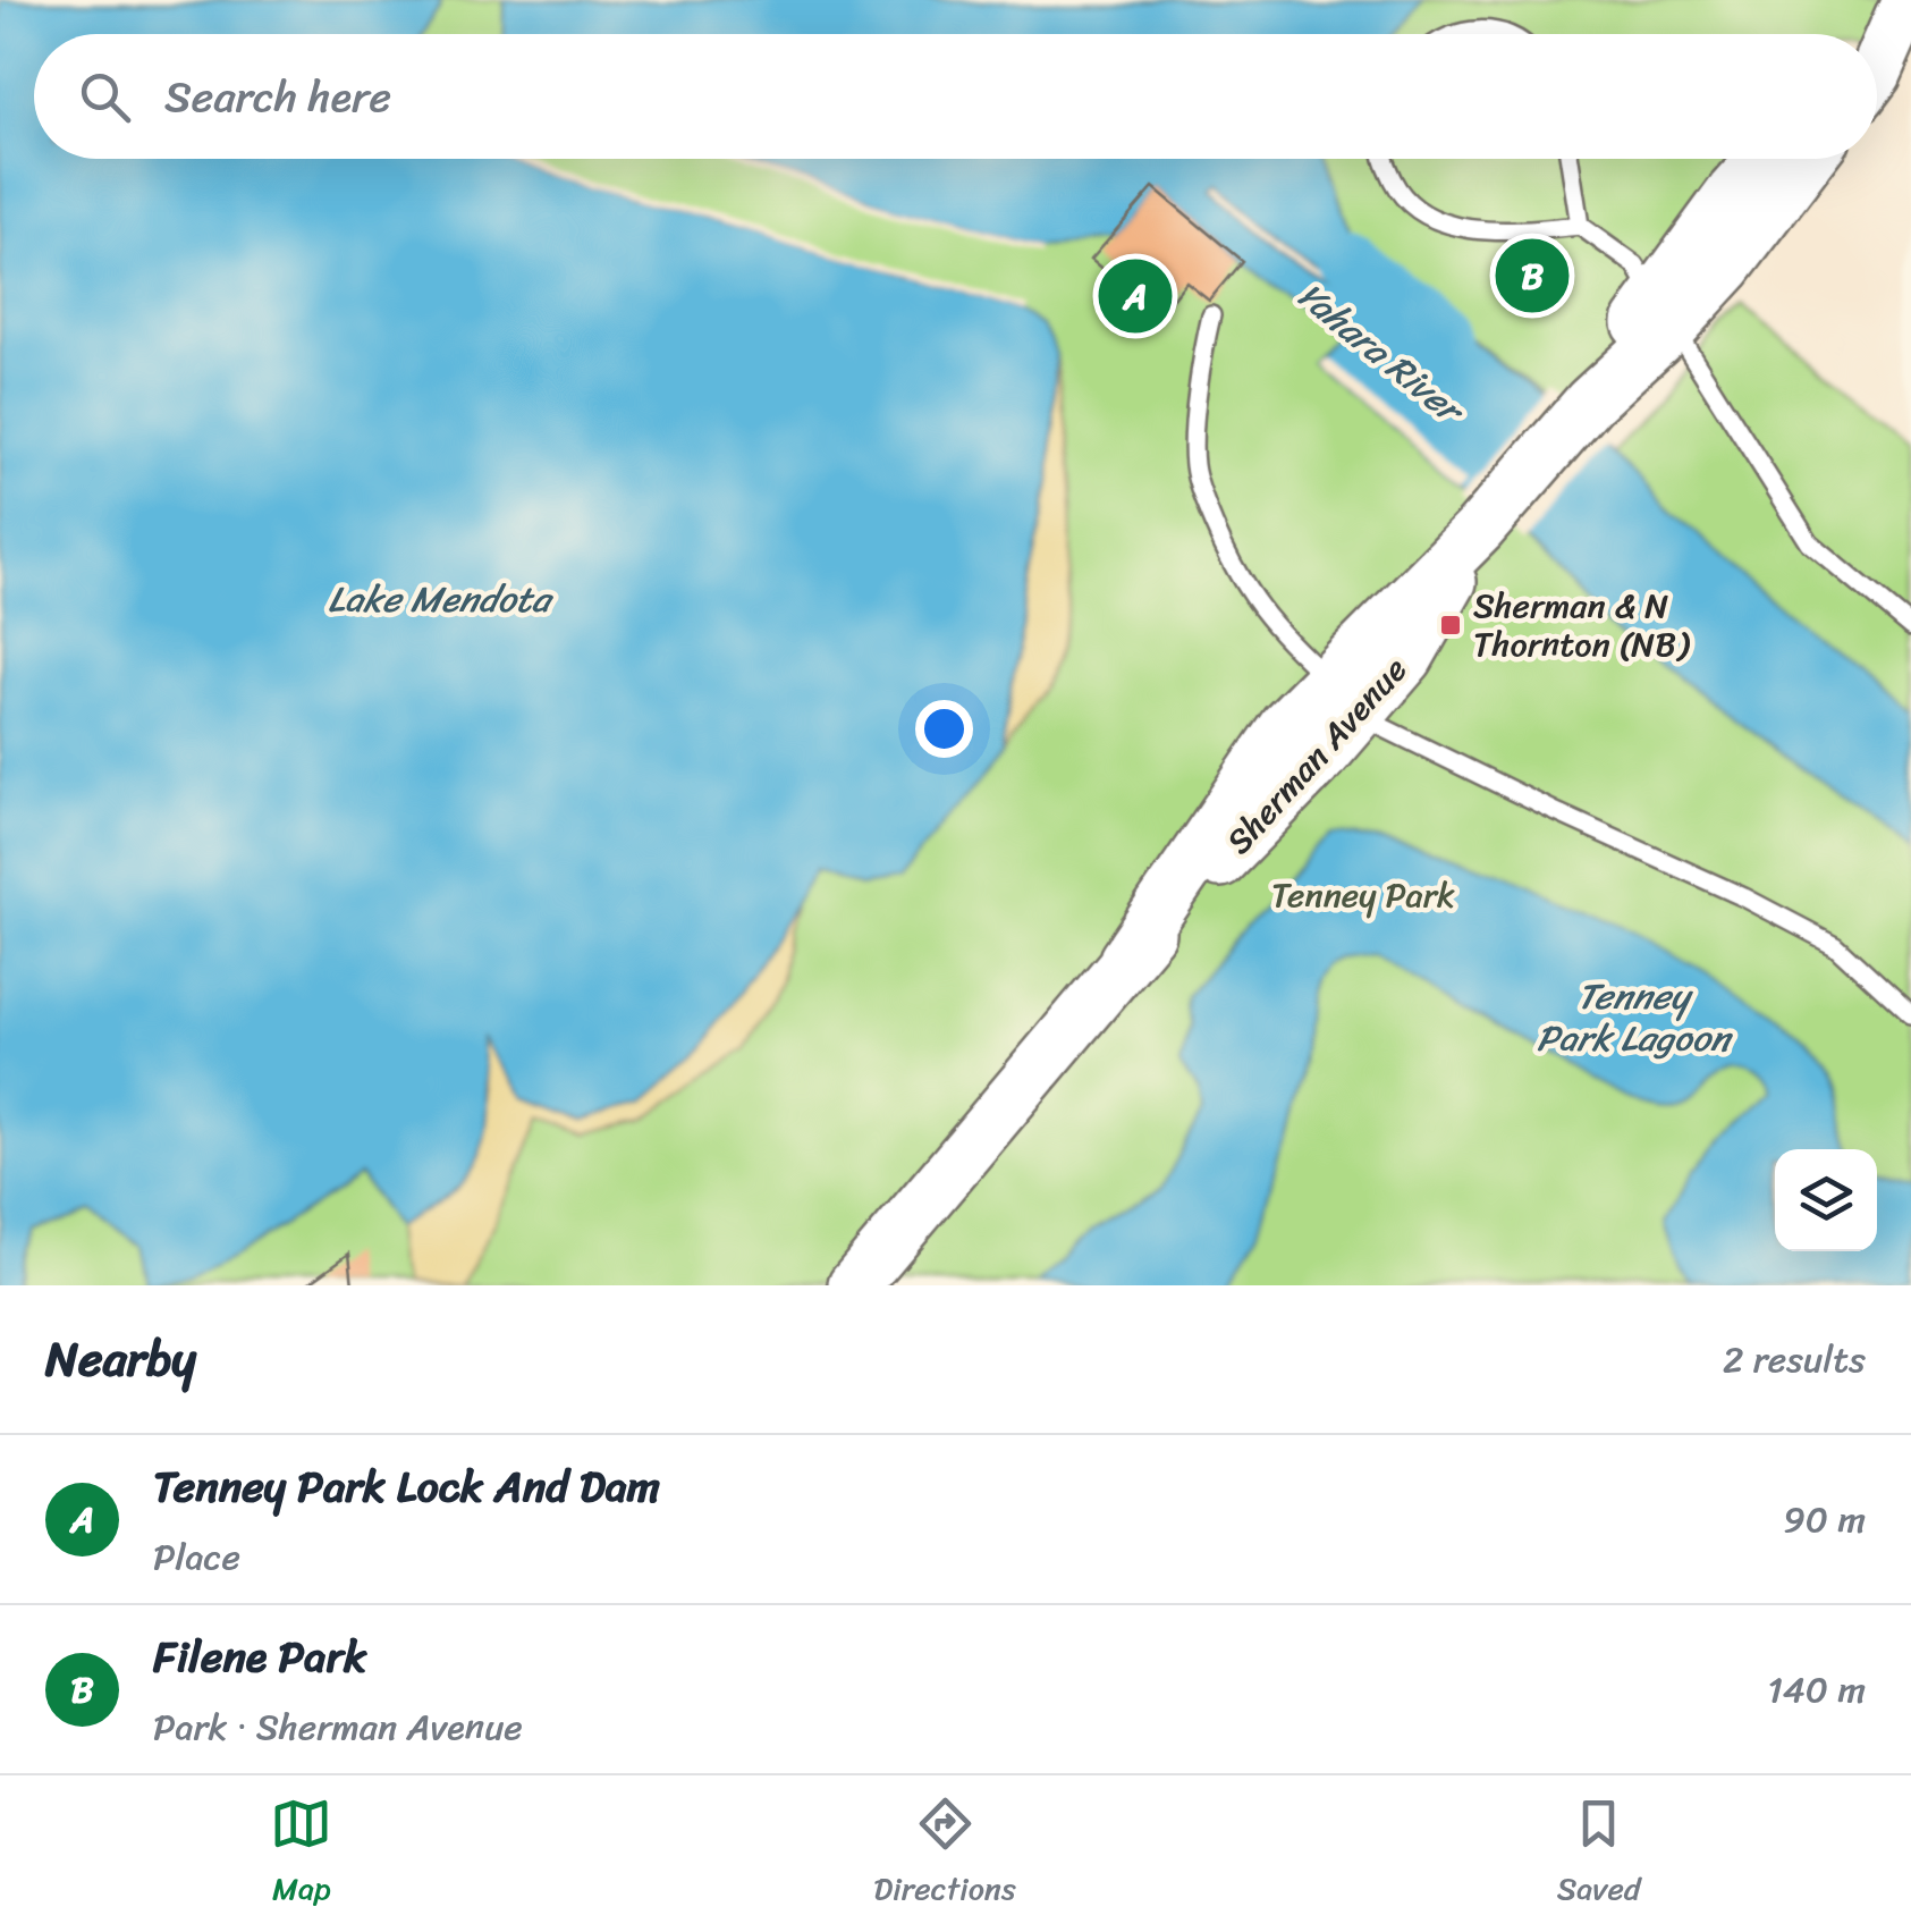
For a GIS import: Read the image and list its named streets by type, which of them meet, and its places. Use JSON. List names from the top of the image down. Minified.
{"streets":{"street":["Sherman Avenue"]},"water":["Yahara River","Lake Mendota","Tenney Park Lagoon"],"parks":["Tenney Park"],"places":{"transit":["Sherman & N Thornton (NB)"]},"page":{"search":"Search here","pins":["B","A"],"heading":["Nearby","2 results"],"list":[{"mark":"A","name":"Tenney Park Lock And Dam","note":"Place","value":"90 m"},{"mark":"B","name":"Filene Park","note":"Park · Sherman Avenue","value":"140 m"}],"nav":["Map","Directions","Saved"]}}
